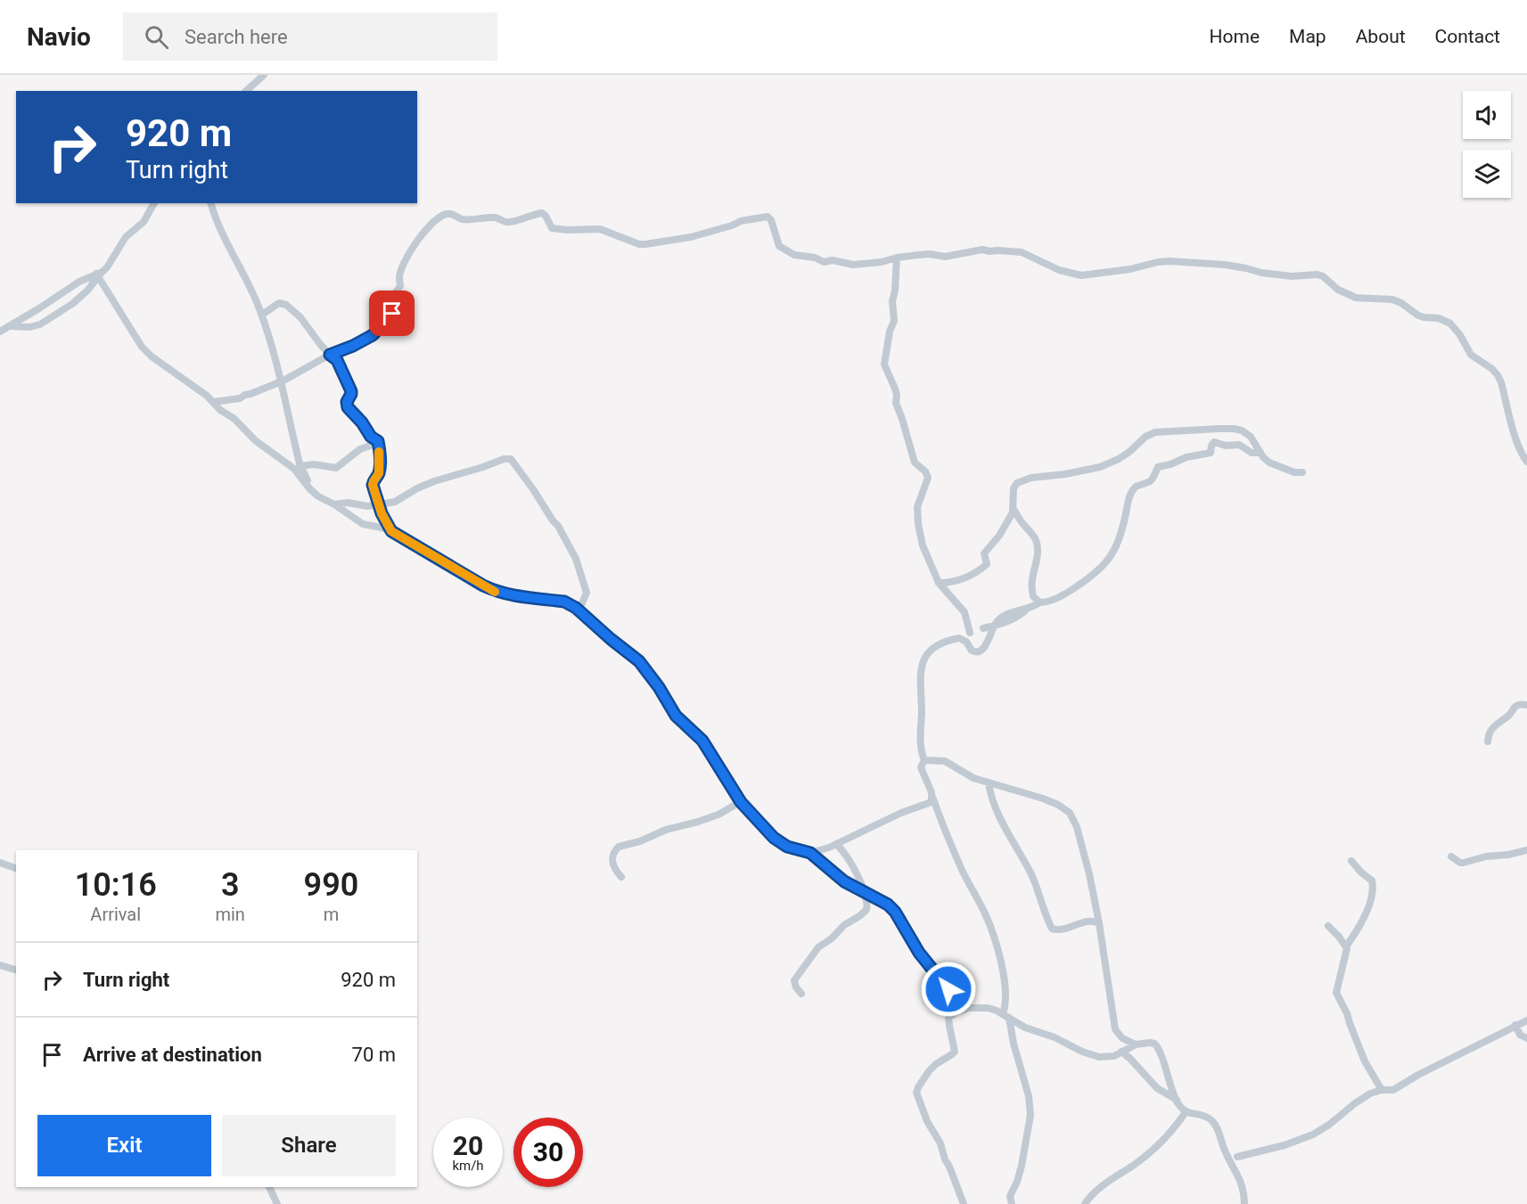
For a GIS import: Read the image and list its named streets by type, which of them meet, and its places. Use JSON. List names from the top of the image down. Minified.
{"page":{"header":"Navio","search":"Search here","nav":["Home","Map","About","Contact"],"turn":["920 m","Turn right"],"eta":["10:16","Arrival","3","min","990","m"],"list":[{"name":"Turn right","value":"920 m"},{"name":"Arrive at destination","value":"70 m"}],"buttons":["Exit","Share"],"speed":"20 km/h","limit":"30"}}
